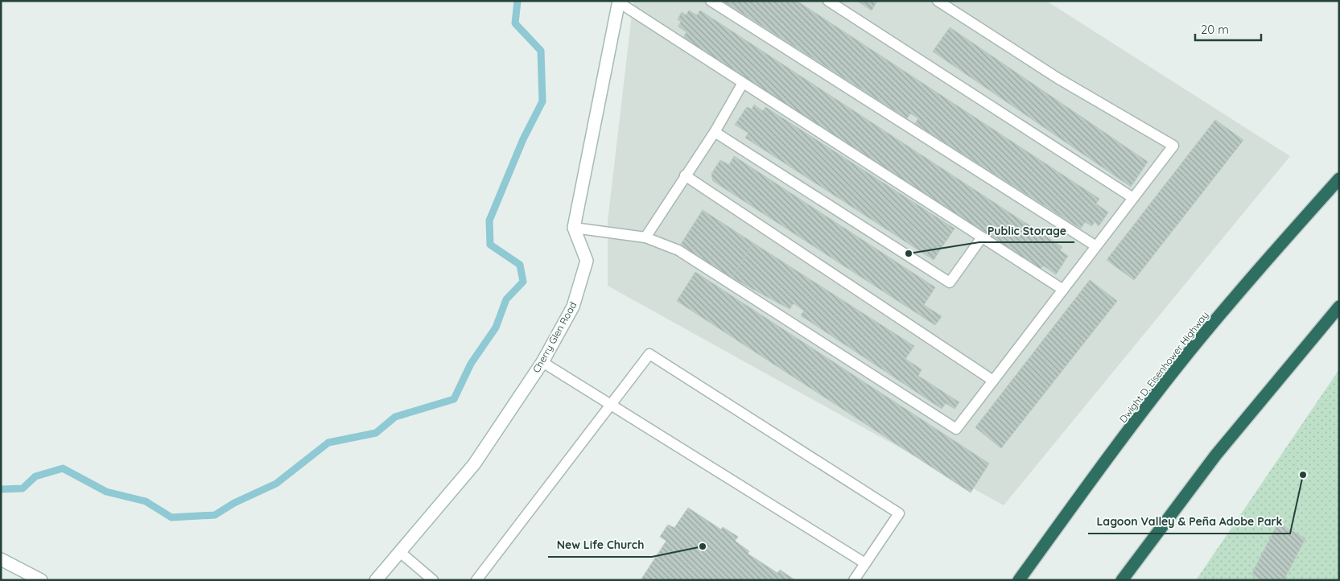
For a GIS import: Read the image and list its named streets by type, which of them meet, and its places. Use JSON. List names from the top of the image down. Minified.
{"streets":{"highway":["Dwight D. Eisenhower Highway"],"street":["Cherry Glen Road"]},"places":["Public Storage","Lagoon Valley & Peña Adobe Park","New Life Church"],"scale_bar":"20 m"}
